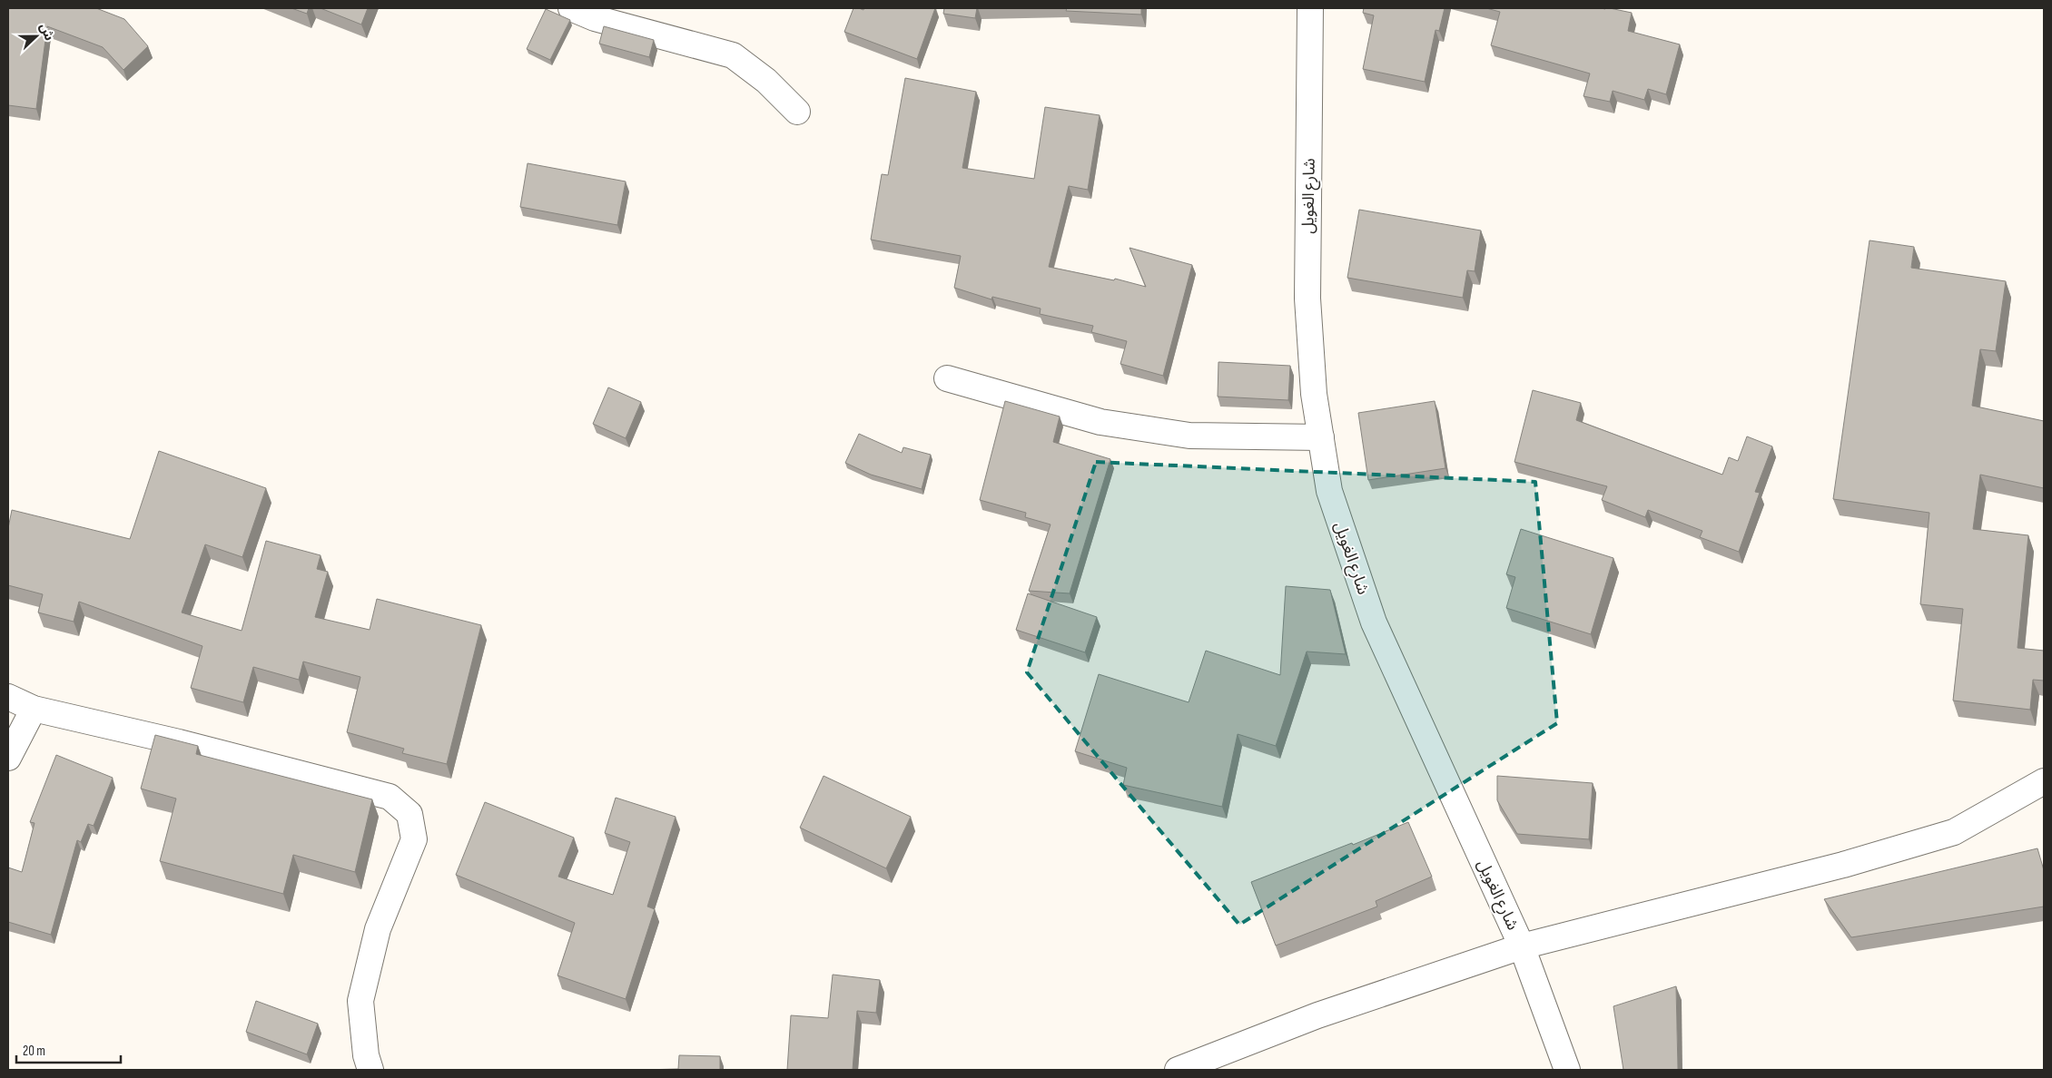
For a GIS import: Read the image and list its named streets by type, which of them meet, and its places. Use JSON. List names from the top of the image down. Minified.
{"streets":{"street":["شارع الغويل"]},"scale_bar":"20 m","north":"right"}
